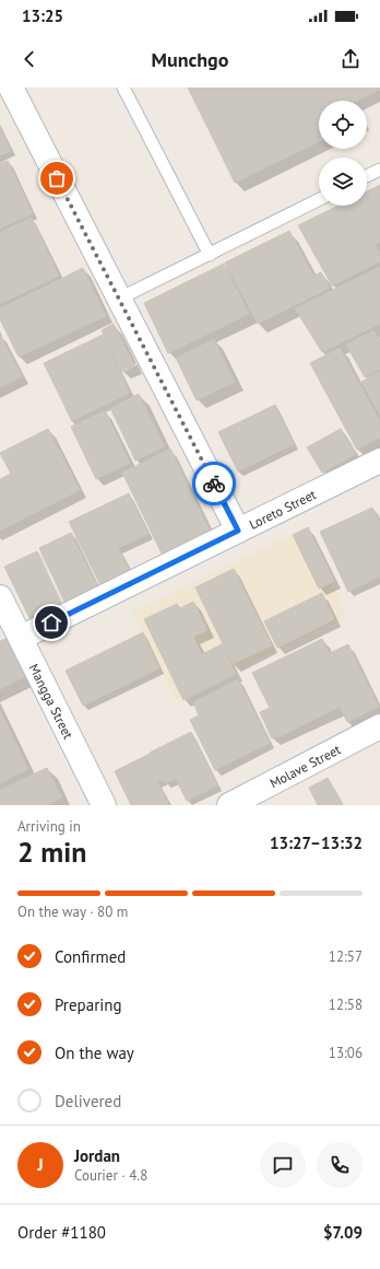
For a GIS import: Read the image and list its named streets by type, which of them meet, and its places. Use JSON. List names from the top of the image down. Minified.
{"streets":{"street":["Loreto Street","Mangga Street","Molave Street"]},"crossings":[["Loreto Street","Mangga Street"]],"page":{"status":"13:25","header":"Munchgo","heading":["2 min","Arriving in","13:27–13:32"],"panel":["Jordan","Courier · 4.8","Order #1180","$7.09"],"bar":"On the way · 80 m","list":[["Confirmed","12:57"],["Preparing","12:58"],["On the way","13:06"],"Delivered"],"round":"J"}}
